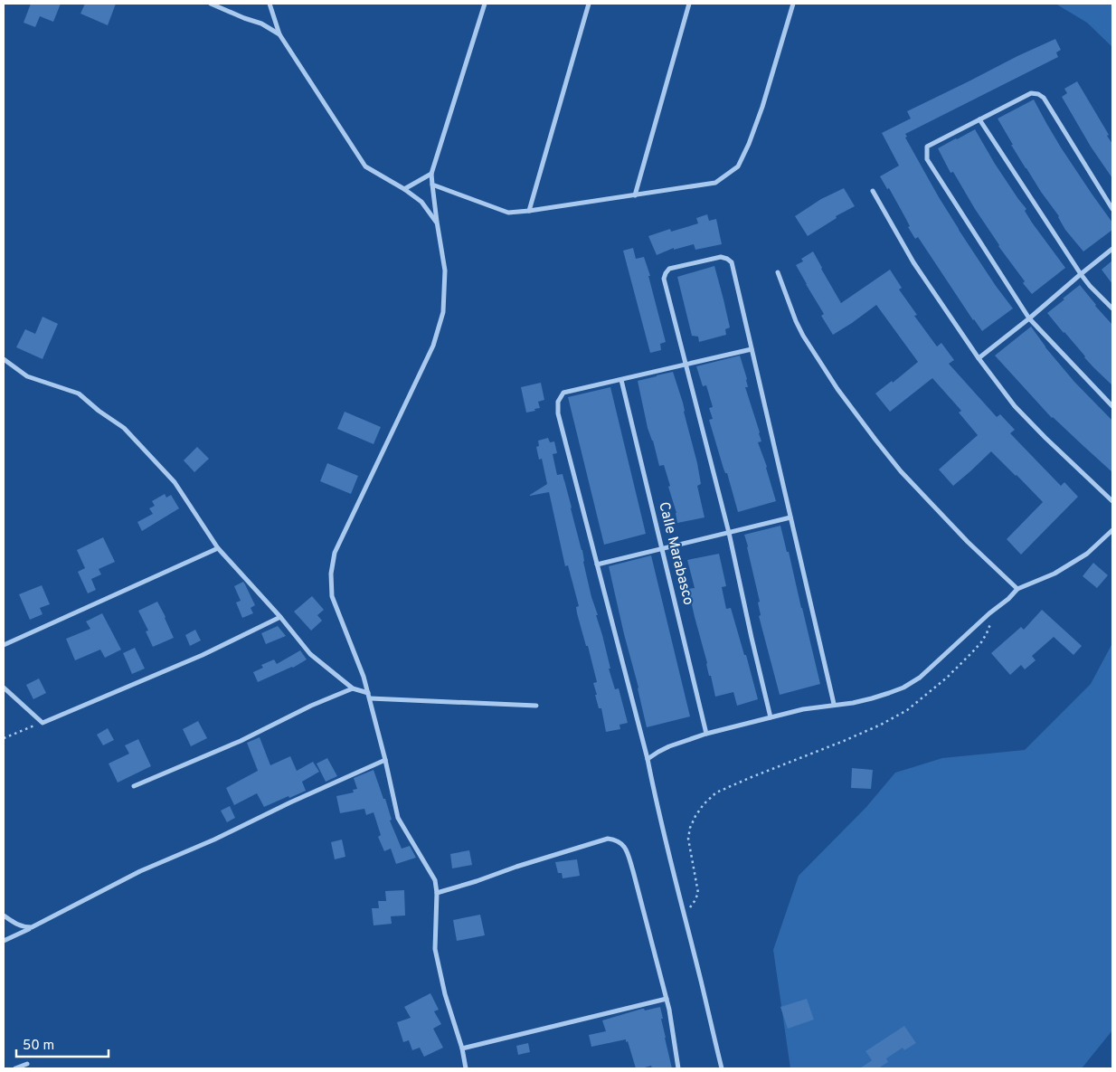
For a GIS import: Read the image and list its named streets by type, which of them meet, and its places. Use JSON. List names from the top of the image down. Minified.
{"streets":{"street":["Calle Marabasco"]},"scale_bar":"50 m"}
